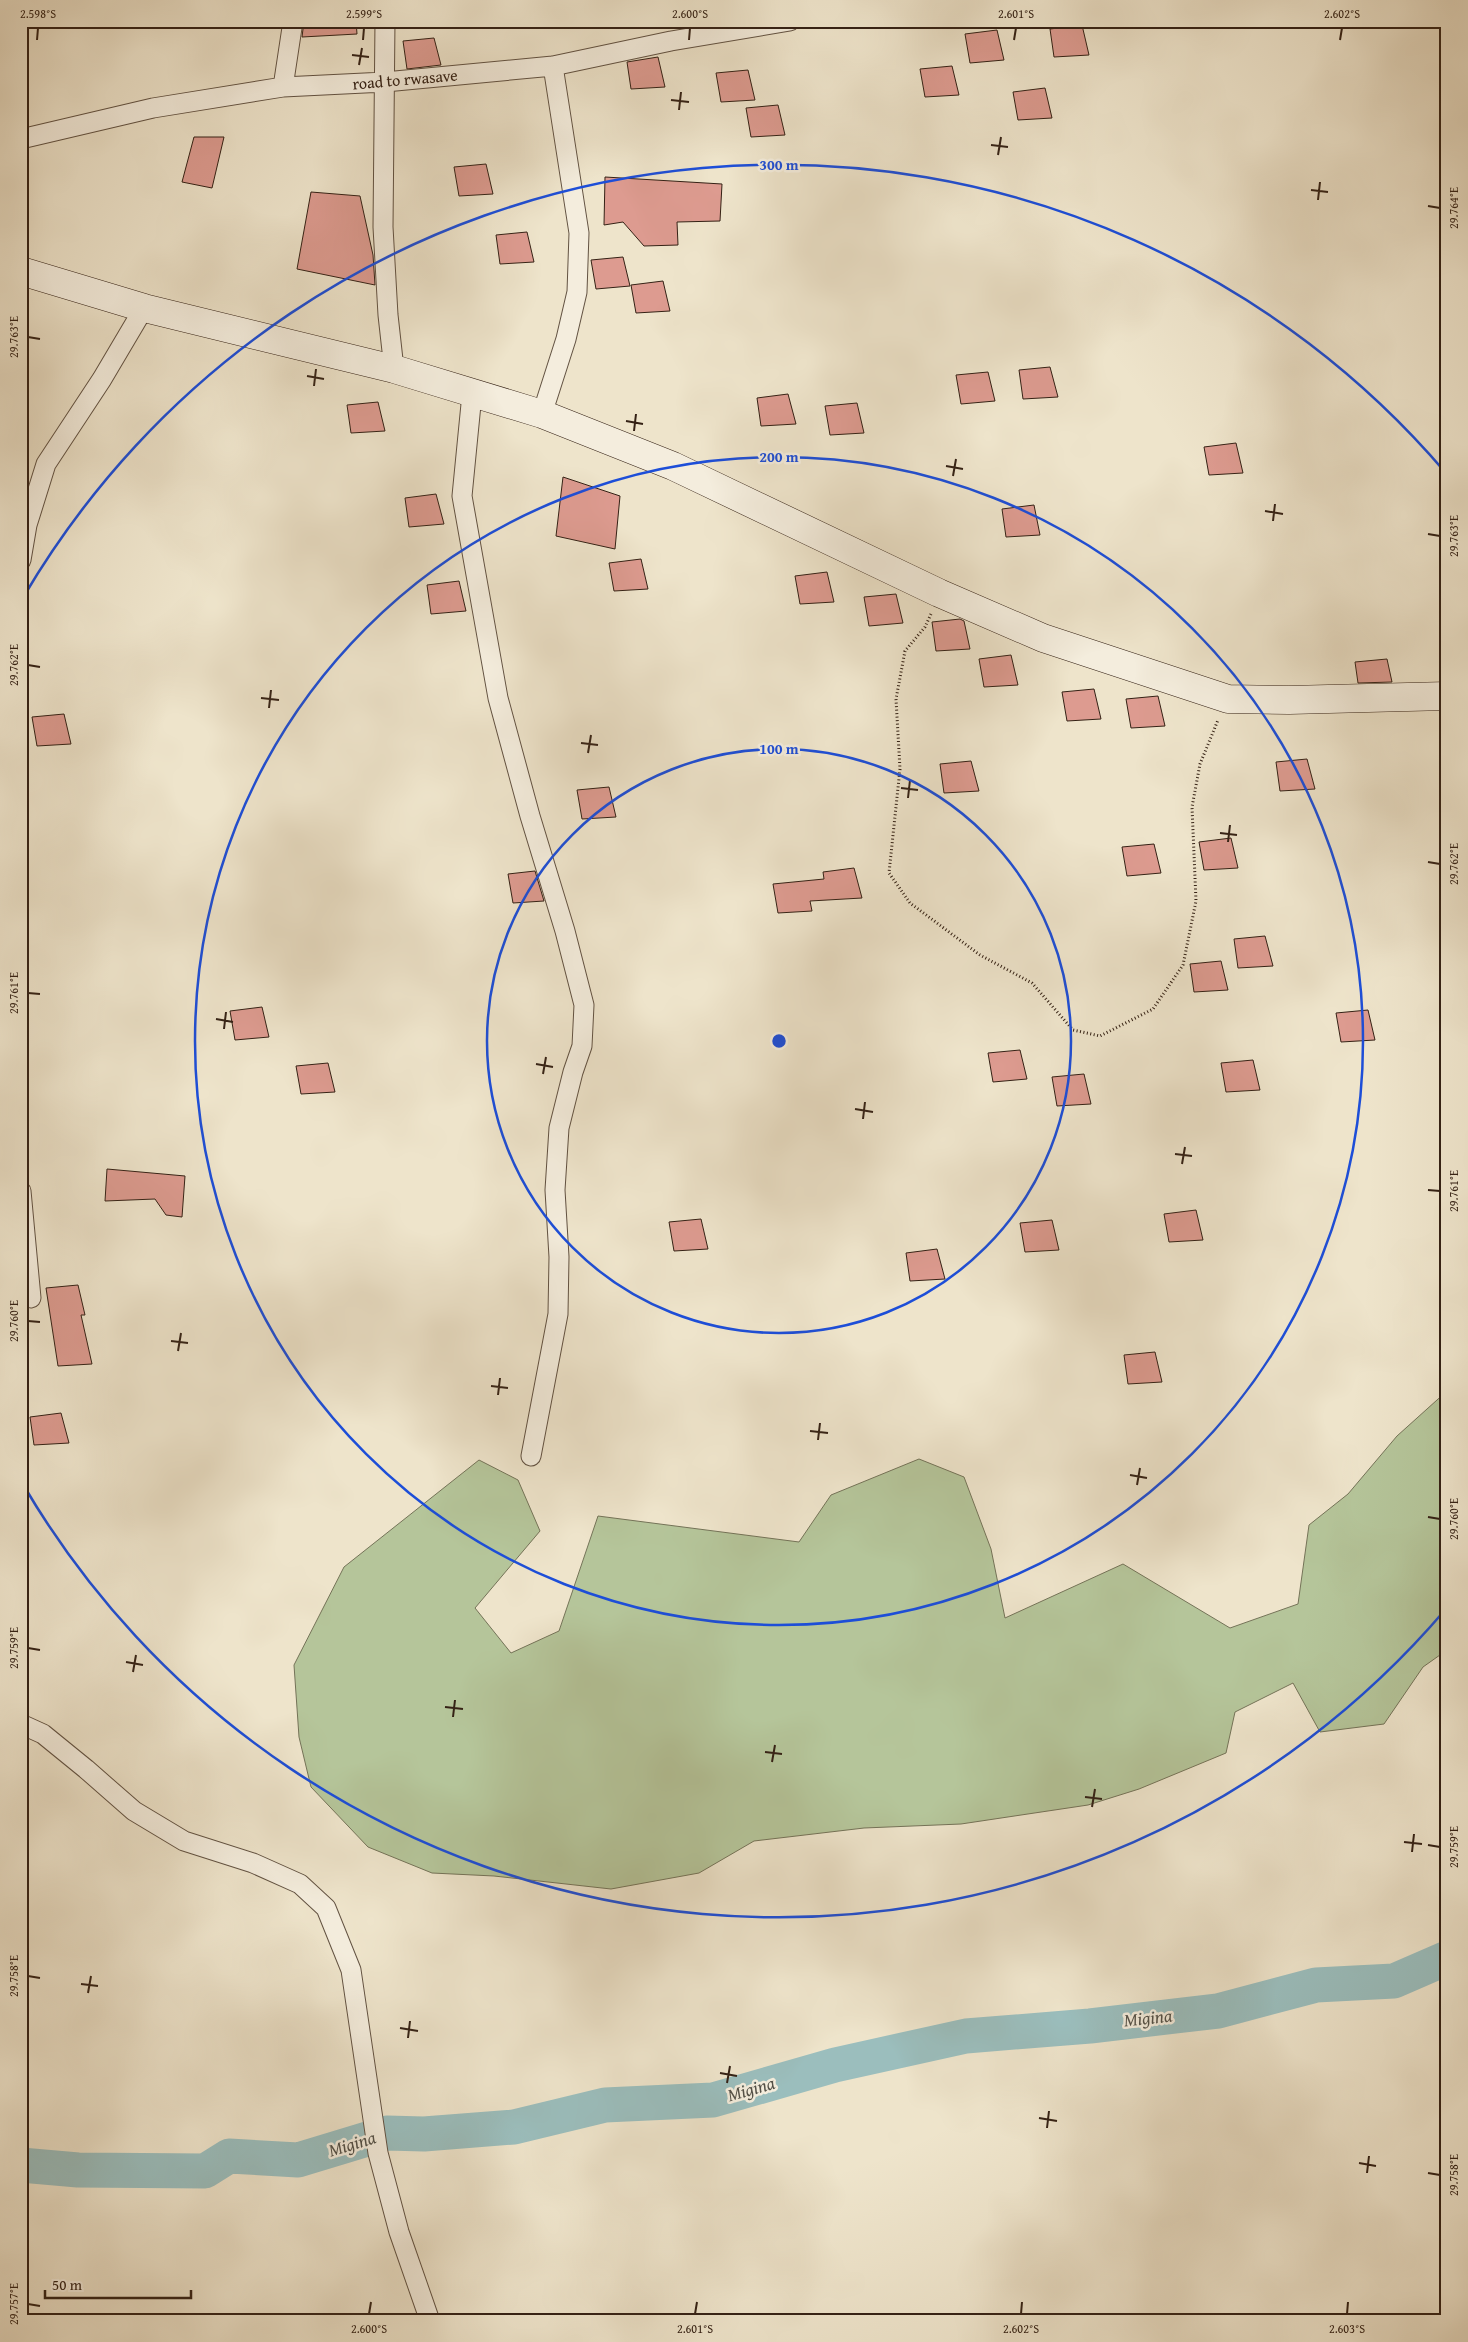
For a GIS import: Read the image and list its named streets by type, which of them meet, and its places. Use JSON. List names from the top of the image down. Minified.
{"streets":{"street":["road to rwasave"]},"water":["Migina"],"scale_bar":"50 m","coordinates":["2.598°S","2.599°S","2.600°S","2.601°S","2.602°S","29.764°E","29.763°E","29.762°E","29.761°E","29.760°E","29.759°E","29.758°E","29.757°E","2.603°S"],"rings":["300 m","200 m","100 m"]}
